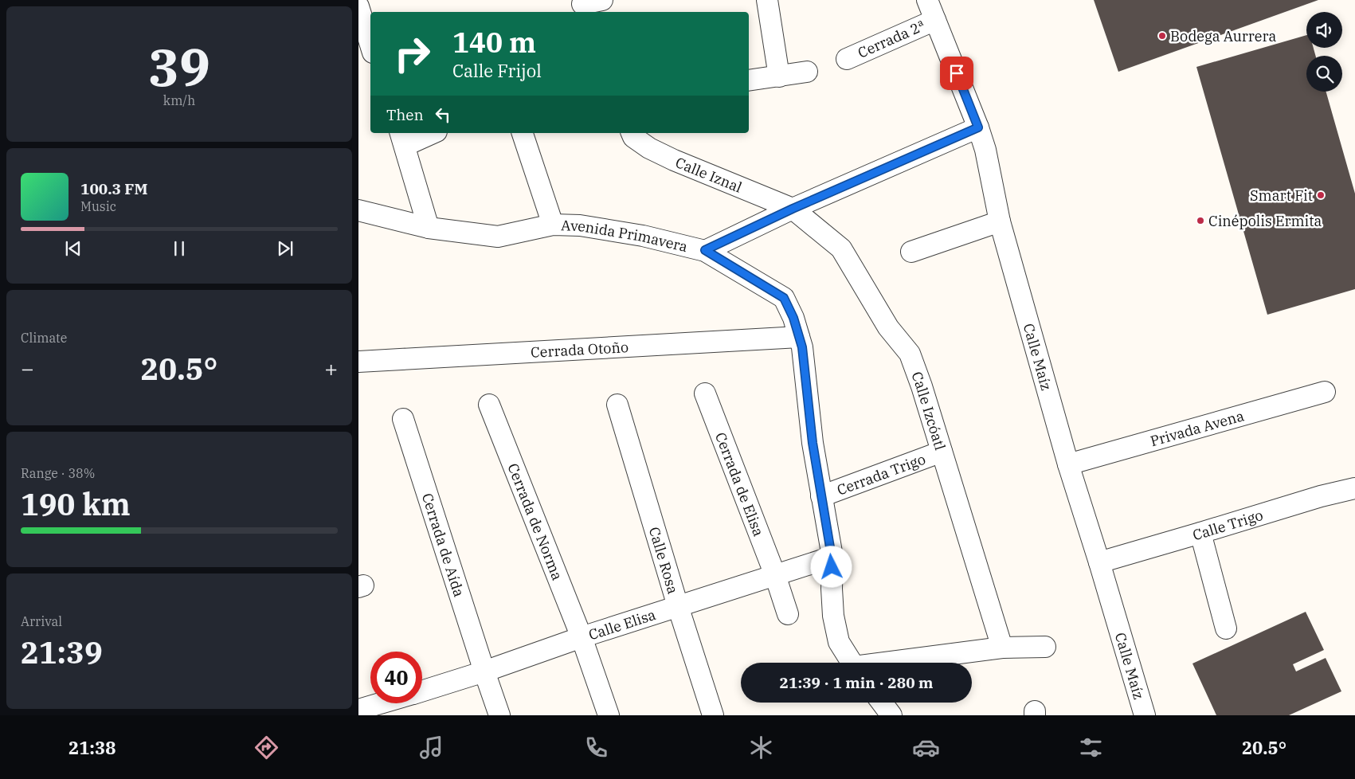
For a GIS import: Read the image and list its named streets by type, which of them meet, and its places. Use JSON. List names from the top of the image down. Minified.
{"streets":{"street":["Cerrada 2ª","Calle Iznal","Avenida Primavera","Cerrada Otoño","Calle Maíz","Calle Izcóatl","Privada Avena","Cerrada Trigo","Cerrada de Elisa","Cerrada de Norma","Calle Trigo","Cerrada de Aída","Calle Rosa","Calle Elisa"]},"crossings":[["Cerrada 2ª","Calle Maíz"],["Calle Iznal","Calle Izcóatl"],["Avenida Primavera","Cerrada Otoño"],["Avenida Primavera","Cerrada Trigo"],["Avenida Primavera","Calle Elisa"],["Calle Maíz","Privada Avena"],["Calle Maíz","Calle Trigo"],["Calle Izcóatl","Cerrada Trigo"],["Cerrada de Elisa","Calle Elisa"],["Cerrada de Norma","Calle Elisa"],["Cerrada de Aída","Calle Elisa"],["Calle Rosa","Calle Elisa"]],"places":["Bodega Aurrera","Smart Fit","Cinépolis Ermita"],"page":{"tile":[["39","km/h"],"Climate",["Range · 38%","190 km"],["Arrival","21:39"]],"turn":["140 m","Calle Frijol"],"then":"Then","song":["100.3 FM","Music"],"heat":["−","20.5°","+"],"limit":"40","trip":"21:39 · 1 min · 280 m","tabs":["21:38","20.5°"]}}
